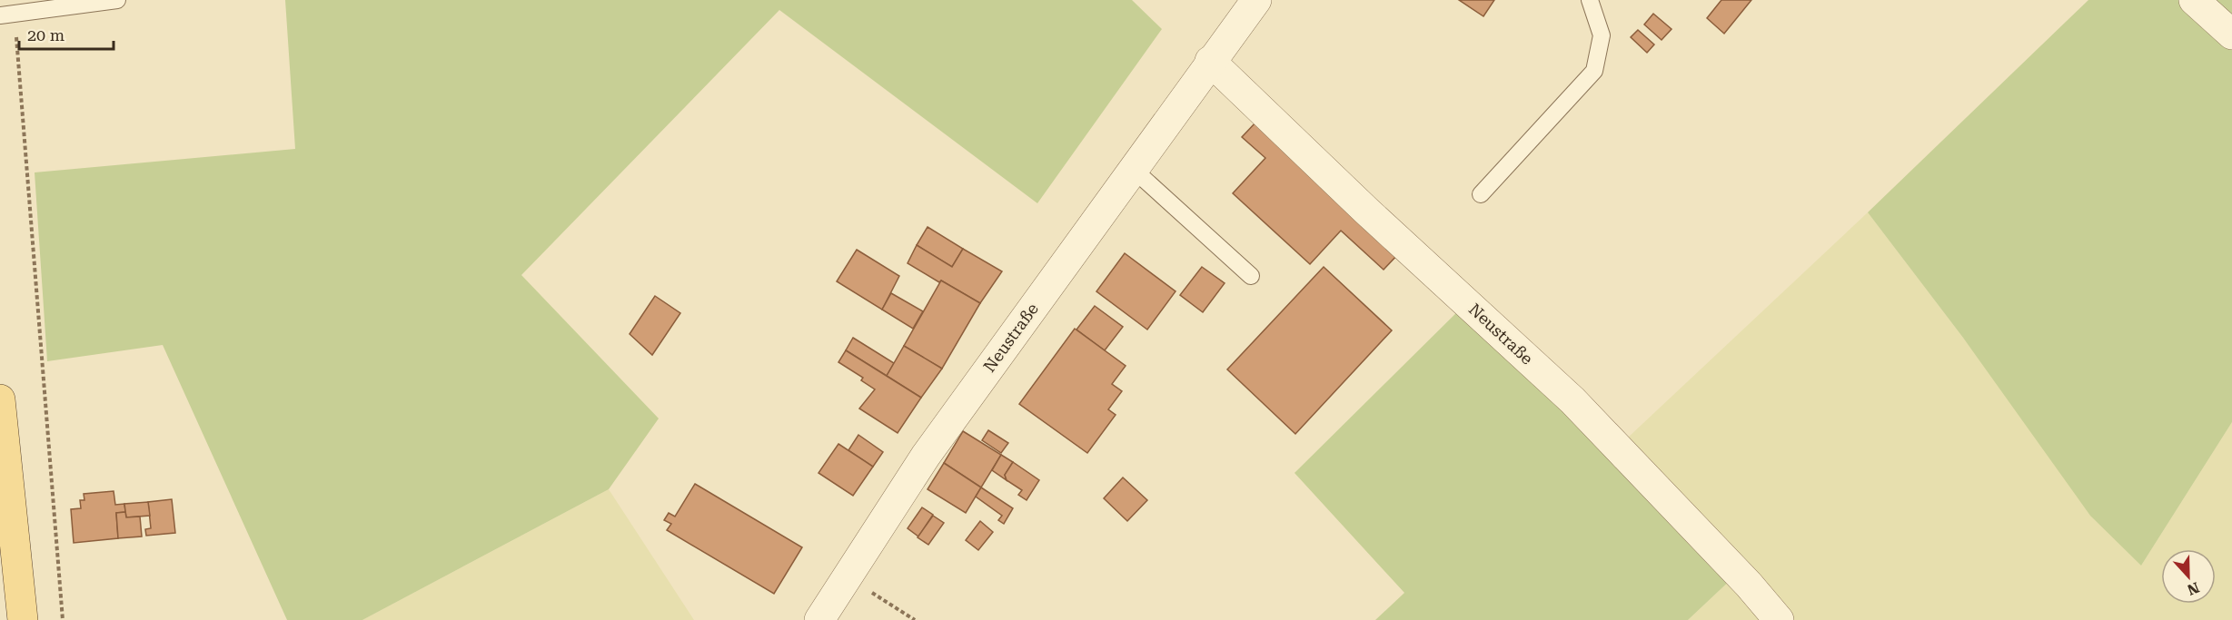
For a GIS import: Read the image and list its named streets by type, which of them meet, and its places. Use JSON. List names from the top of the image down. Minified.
{"streets":{"street":["Neustraße"]},"scale_bar":"20 m","north":"bottom"}
